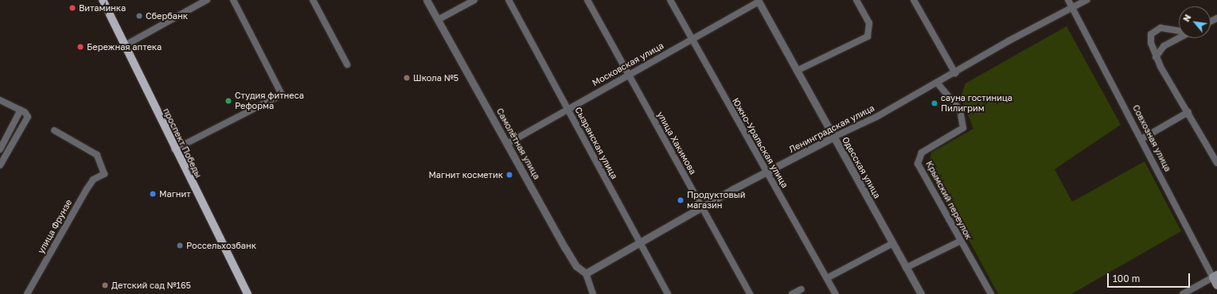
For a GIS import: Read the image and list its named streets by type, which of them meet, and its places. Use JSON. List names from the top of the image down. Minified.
{"streets":{"main road":["Совхозная улица","проспект Победы"],"street":["Московская улица","Ленинградская улица","Сызранская улица","улица Хакимова","Южно-Уральская улица","Самолётная улица","Одесская улица","Крымский переулок","улица Фрунзе"]},"crossings":[["Московская улица","Сызранская улица"],["Московская улица","улица Хакимова"],["Московская улица","Южно-Уральская улица"],["Московская улица","Самолётная улица"],["Московская улица","Одесская улица"],["Ленинградская улица","Совхозная улица"],["Ленинградская улица","Сызранская улица"],["Ленинградская улица","улица Хакимова"],["Ленинградская улица","Южно-Уральская улица"],["Ленинградская улица","Самолётная улица"],["Ленинградская улица","Одесская улица"],["Ленинградская улица","Крымский переулок"]],"places":["Витаминка","Сбербанк","Бережная аптека","Школа №5","Студия фитнеса Реформа","сауна гостиница Пилигрим","Магнит косметик","Магнит","Продуктовый магазин","Россельхозбанк","Детский сад №165"],"scale_bar":"100 m","north":"top left"}
